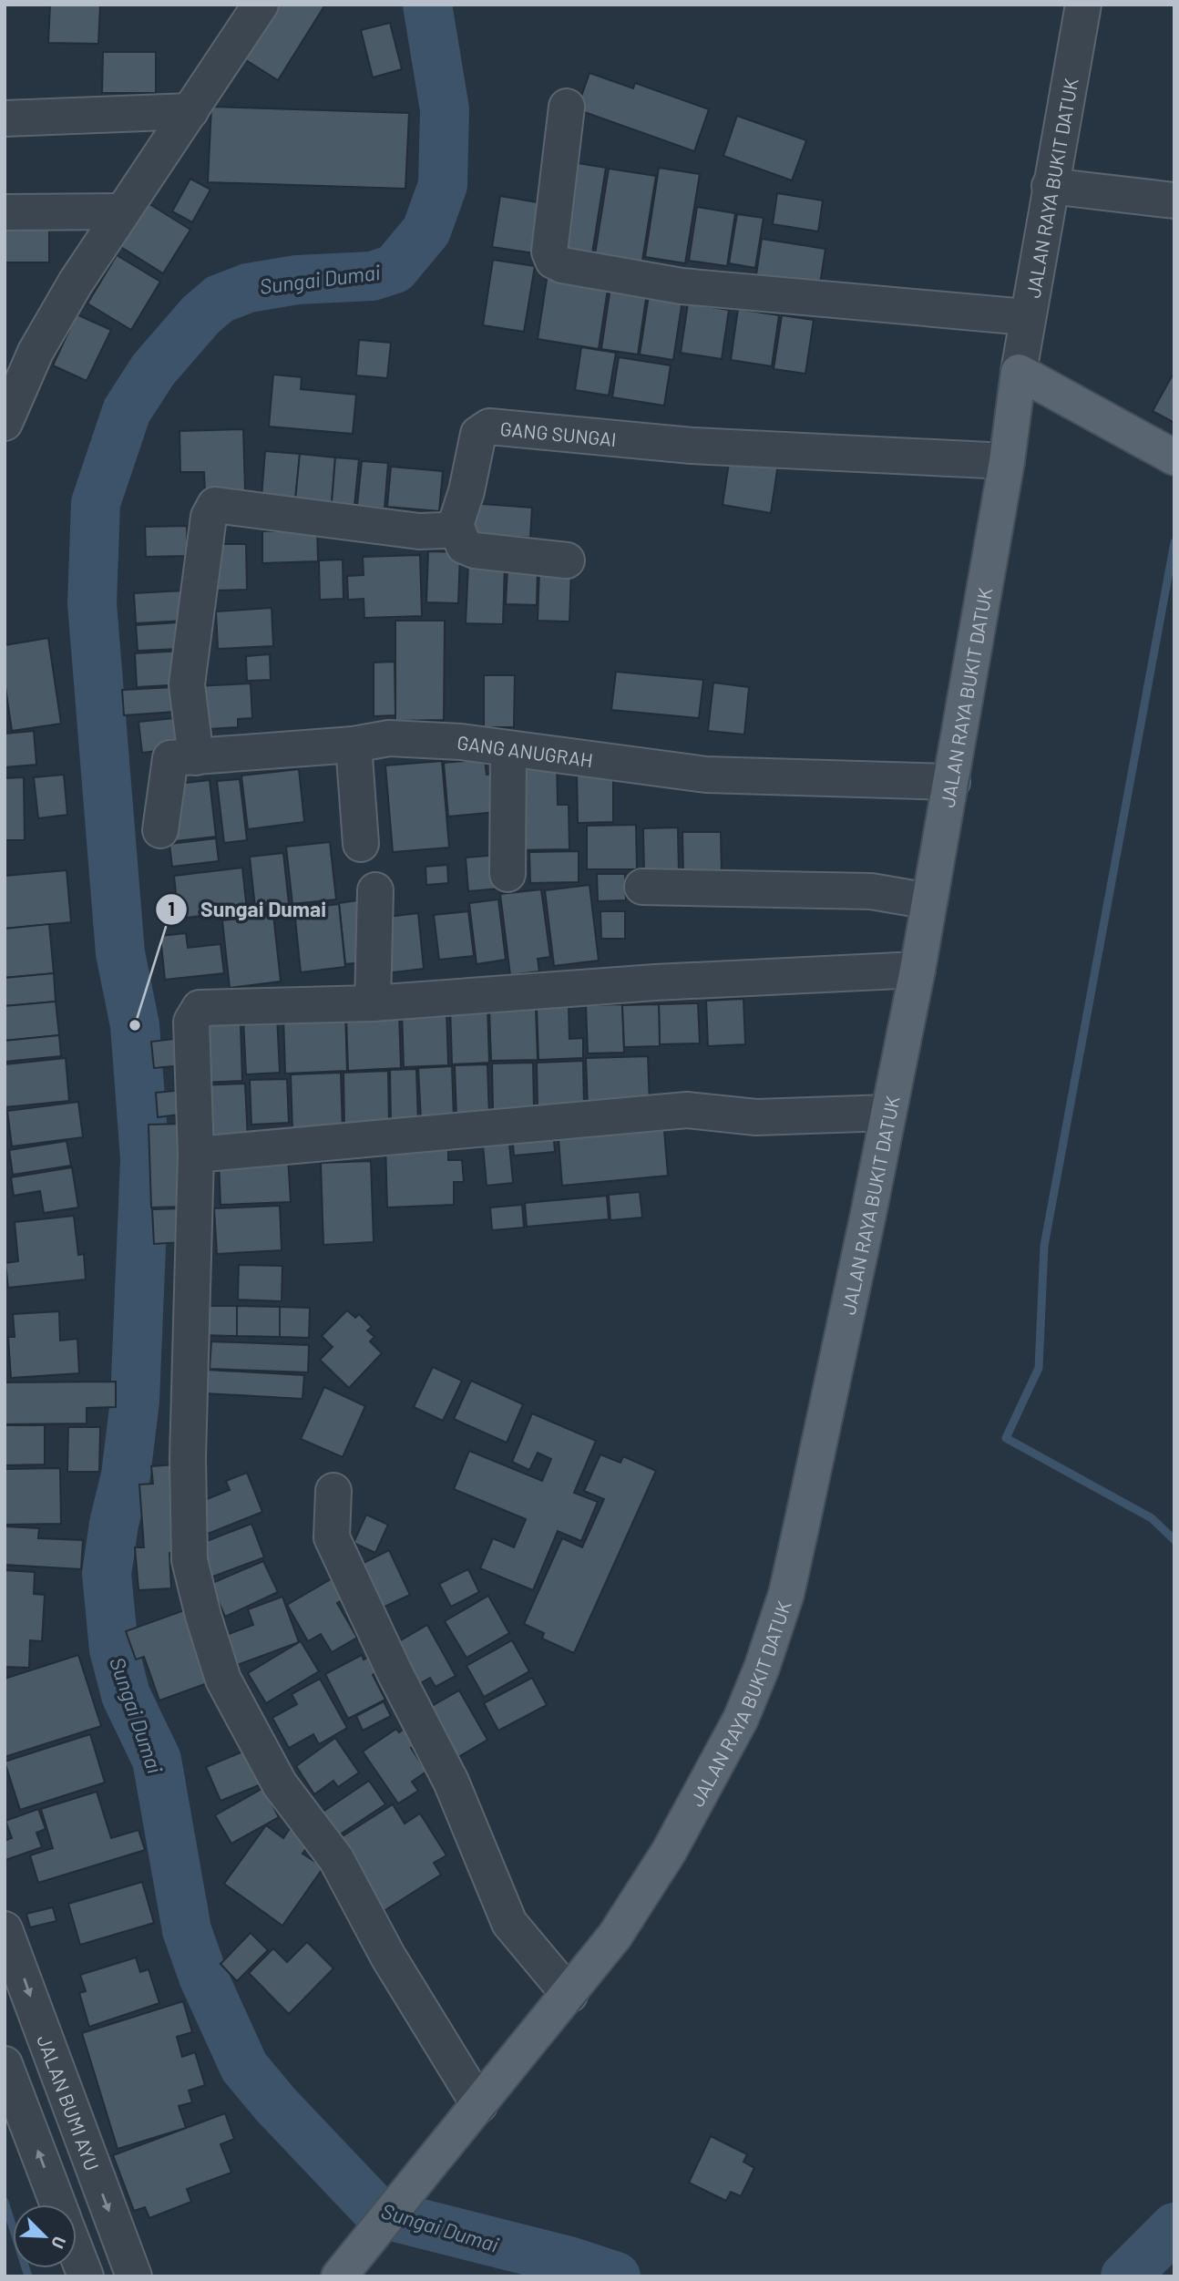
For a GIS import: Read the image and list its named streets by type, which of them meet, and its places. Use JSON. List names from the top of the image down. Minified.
{"streets":{"main road":["JALAN RAYA BUKIT DATUK"],"street":["GANG SUNGAI","GANG ANUGRAH","JALAN BUMI AYU"]},"crossings":[["JALAN RAYA BUKIT DATUK","GANG SUNGAI"],["JALAN RAYA BUKIT DATUK","GANG ANUGRAH"]],"water":["Sungai Dumai"],"places":["Sungai Dumai"],"north":"bottom right"}
